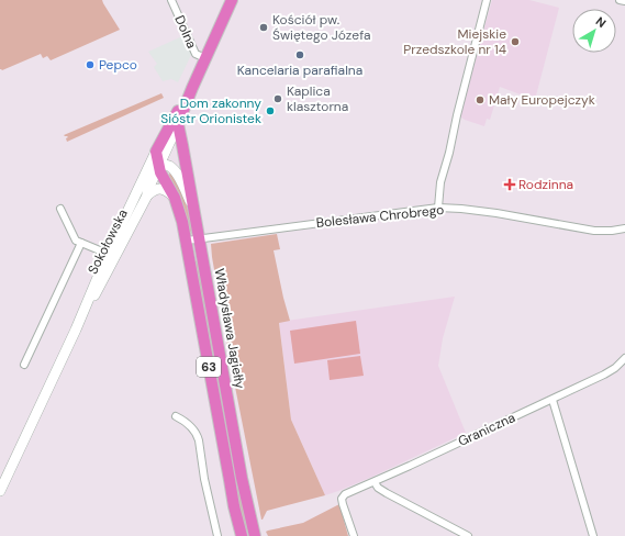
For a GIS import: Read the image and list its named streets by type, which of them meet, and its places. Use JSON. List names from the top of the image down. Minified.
{"streets":{"main road":["Sokołowska","Władysława Jagiełły","63"],"street":["Dolna","Bolesława Chrobrego","Graniczna"]},"crossings":[["Dolna","Sokołowska"],["Bolesława Chrobrego","Władysława Jagiełły"],["Sokołowska","Władysława Jagiełły"]],"places":{"other":["Kościół pw. Świętego Józefa","Miejskie Przedszkole nr 14","Kancelaria parafialna","Pepco","Kaplica klasztorna","Mały Europejczyk","Dom zakonny Sióstr Orionistek"],"health":["Rodzinna"]},"north":"top right"}
